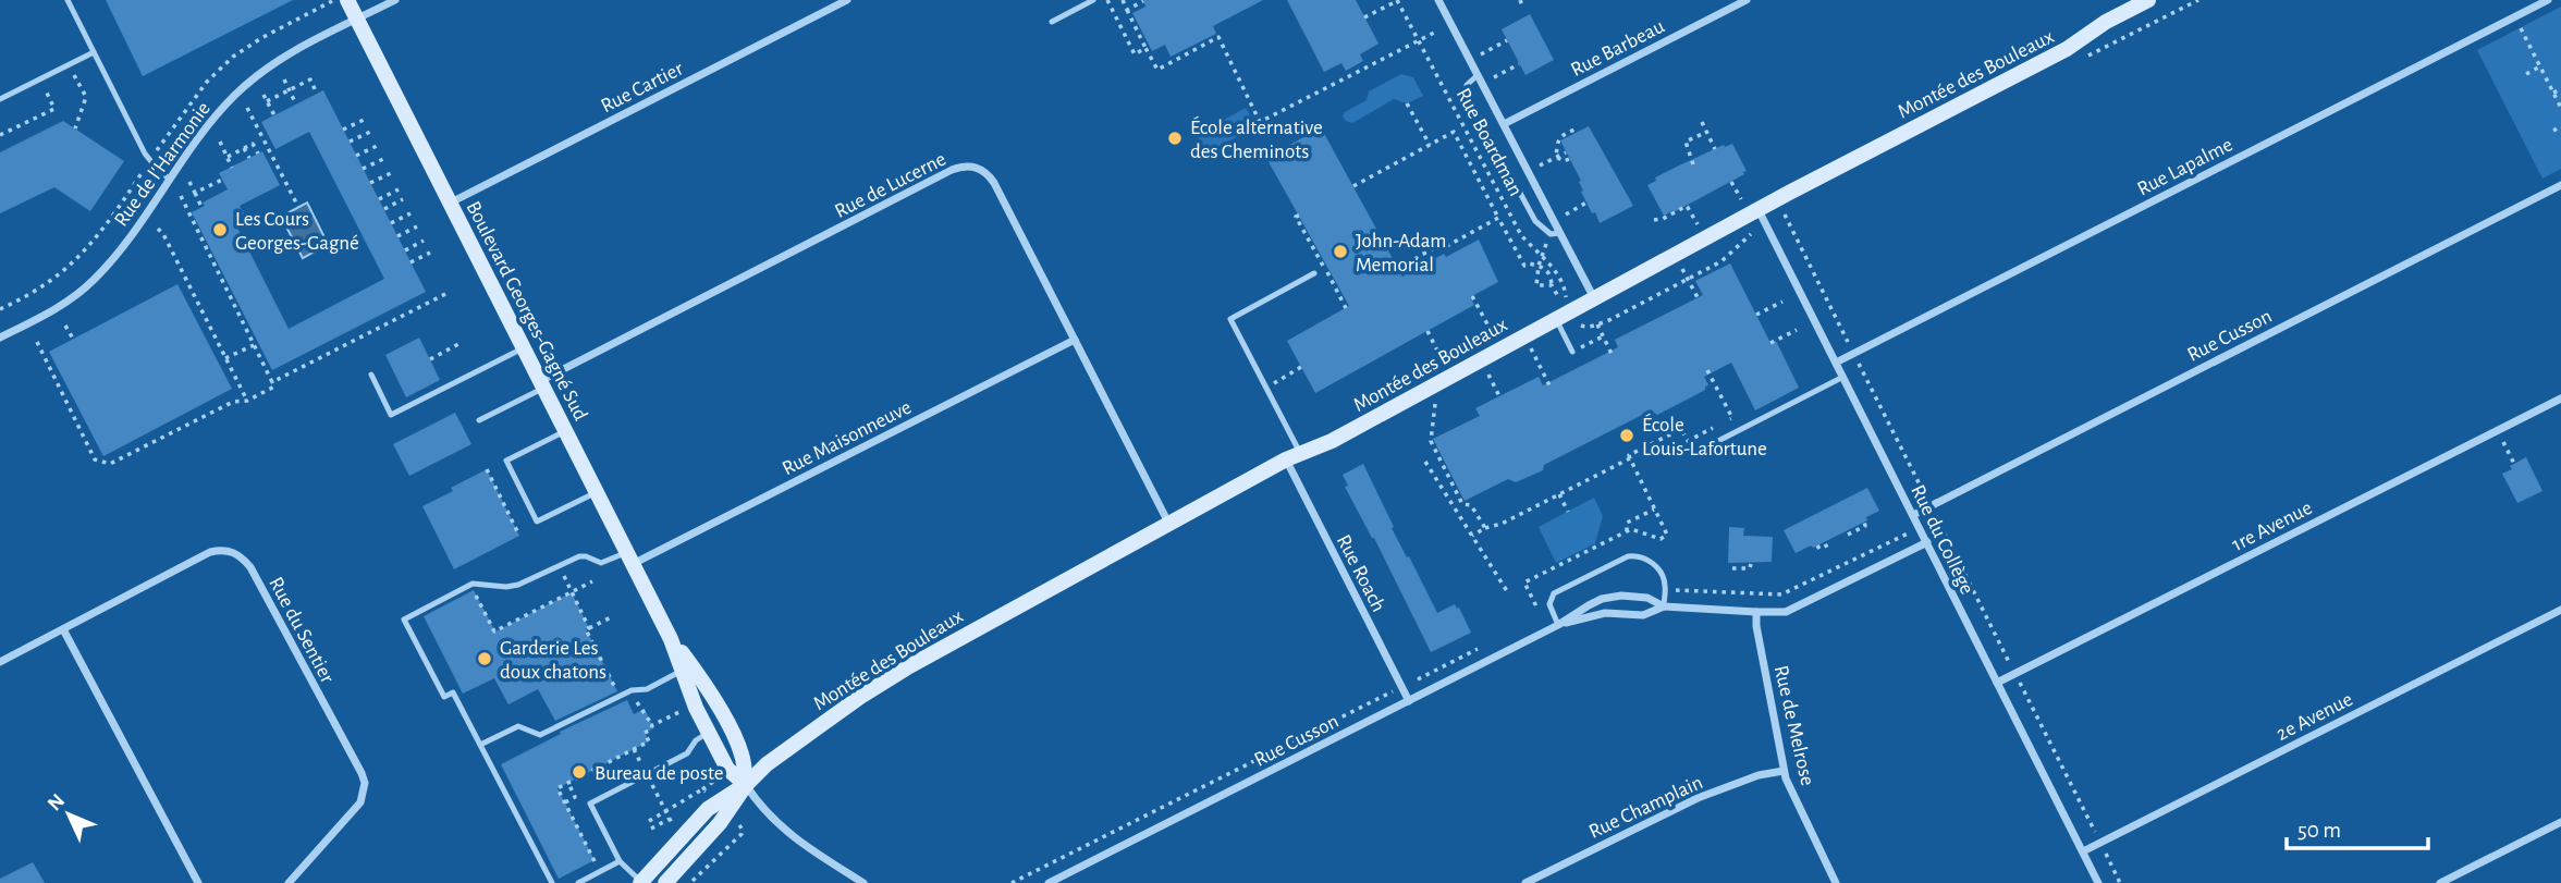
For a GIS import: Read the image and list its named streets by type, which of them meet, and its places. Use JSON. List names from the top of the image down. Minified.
{"streets":{"street":["Rue Barbeau","Montée des Bouleaux","Rue Cartier","Rue Boardman","Rue de l'Harmonie","Rue Lapalme","Rue de Lucerne","Boulevard Georges-Gagné Sud","Rue Cusson","Rue Maisonneuve","1re Avenue","Rue du Collège","Rue Roach","Rue du Sentier","2e Avenue","Rue de Melrose","Rue Champlain"]},"crossings":[["Rue Barbeau","Rue Boardman"],["Montée des Bouleaux","Rue Boardman"],["Montée des Bouleaux","Rue de Lucerne"],["Montée des Bouleaux","Boulevard Georges-Gagné Sud"],["Montée des Bouleaux","Rue du Collège"],["Montée des Bouleaux","Rue Roach"],["Rue Cartier","Boulevard Georges-Gagné Sud"],["Rue de l'Harmonie","Boulevard Georges-Gagné Sud"],["Rue Lapalme","Rue du Collège"],["Rue de Lucerne","Boulevard Georges-Gagné Sud"],["Rue de Lucerne","Rue Maisonneuve"],["Boulevard Georges-Gagné Sud","Rue Maisonneuve"],["Rue Cusson","Rue du Collège"],["Rue Cusson","Rue Roach"],["Rue Cusson","Rue de Melrose"],["1re Avenue","Rue du Collège"],["Rue du Collège","2e Avenue"],["Rue de Melrose","Rue Champlain"]],"places":["École alternative des Cheminots","Les Cours Georges-Gagné","John-Adam Memorial","École Louis-Lafortune","Garderie Les doux chatons","Bureau de poste"],"scale_bar":"50 m","north":"top left"}
